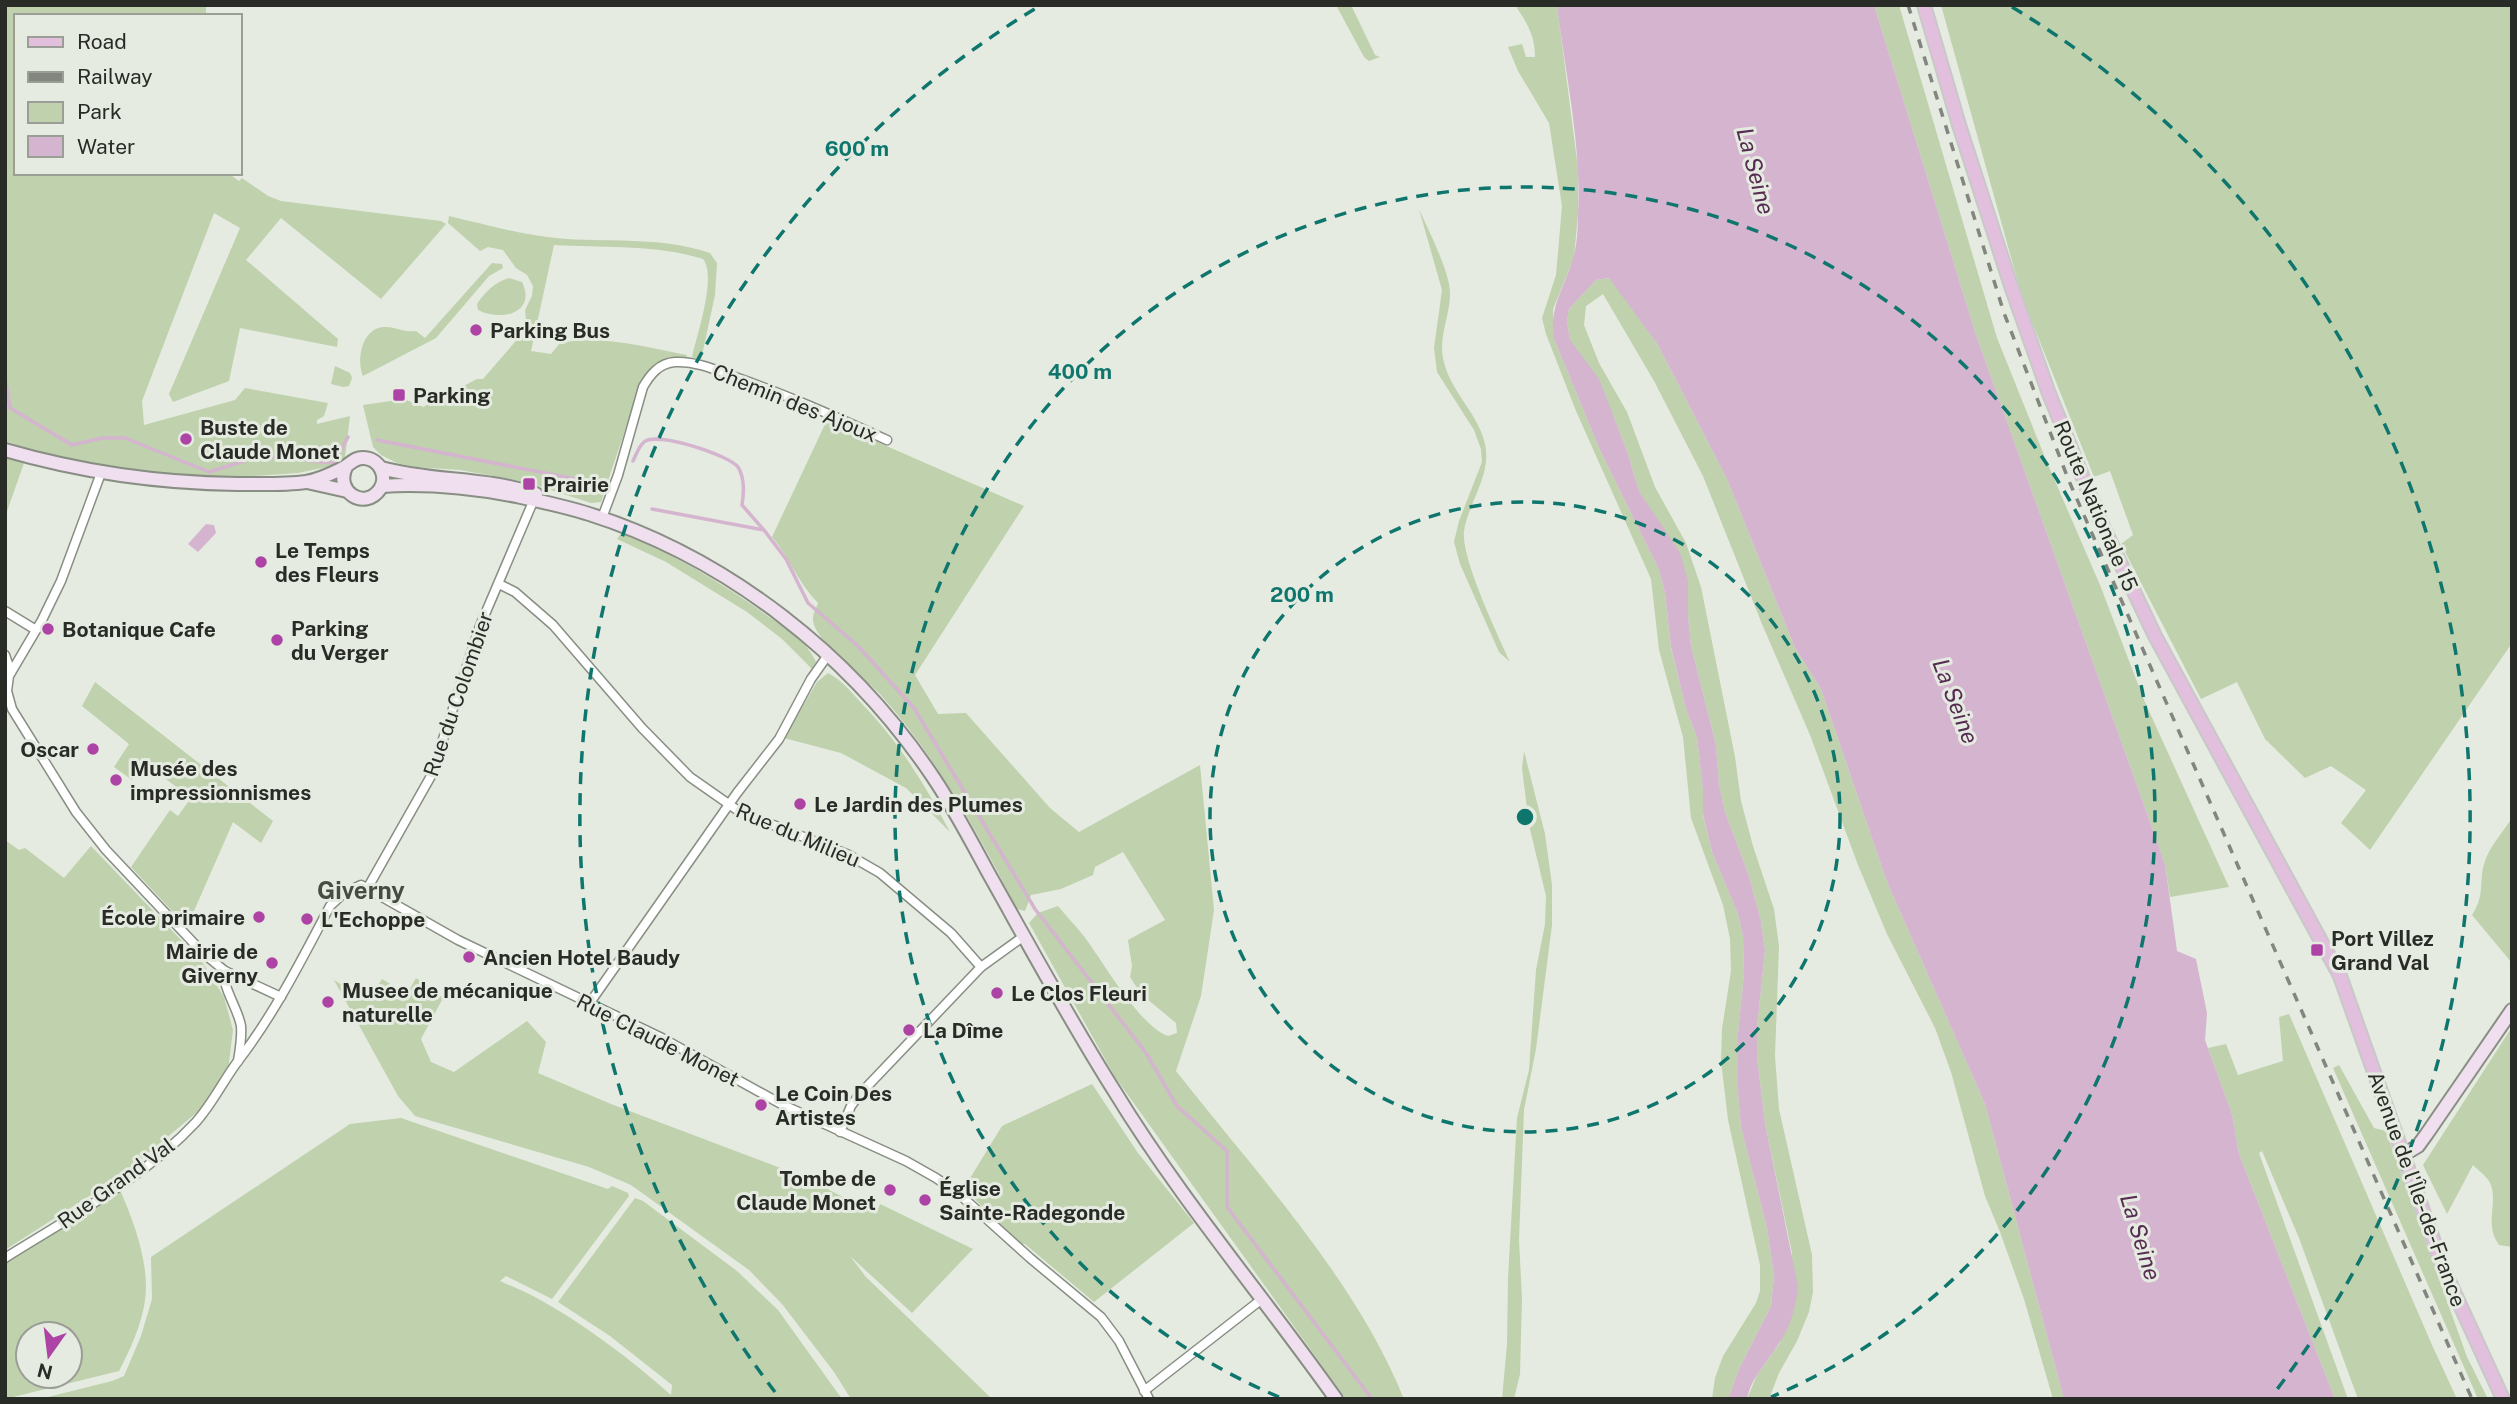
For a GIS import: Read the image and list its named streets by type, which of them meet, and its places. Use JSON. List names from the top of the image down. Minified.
{"streets":{"main road":["Route Nationale 15","Avenue de l'Île-de-France"],"street":["Chemin des Ajoux","Rue du Colombier","Rue du Milieu","Rue Claude Monet","Rue Grand Val"]},"crossings":[["Route Nationale 15","Avenue de l'Île-de-France"],["Rue du Colombier","Rue du Milieu"],["Rue du Colombier","Rue Claude Monet"],["Rue du Colombier","Rue Grand Val"],["Rue Claude Monet","Rue Grand Val"]],"districts":["Giverny"],"water":["La Seine"],"places":{"other":["Parking Bus","Buste de Claude Monet","Le Temps des Fleurs","Botanique Cafe","Parking du Verger","Oscar","Musée des impressionnismes","Le Jardin des Plumes","École primaire","L'Echoppe","Ancien Hotel Baudy","Mairie de Giverny","Le Clos Fleuri","Musee de mécanique naturelle","La Dîme","Le Coin Des Artistes","Tombe de Claude Monet","Église Sainte-Radegonde"],"transit":["Parking","Prairie","Port Villez Grand Val"]},"legend":["Road","Railway","Park","Water"],"north":"bottom","rings":["600 m","400 m","200 m"]}
